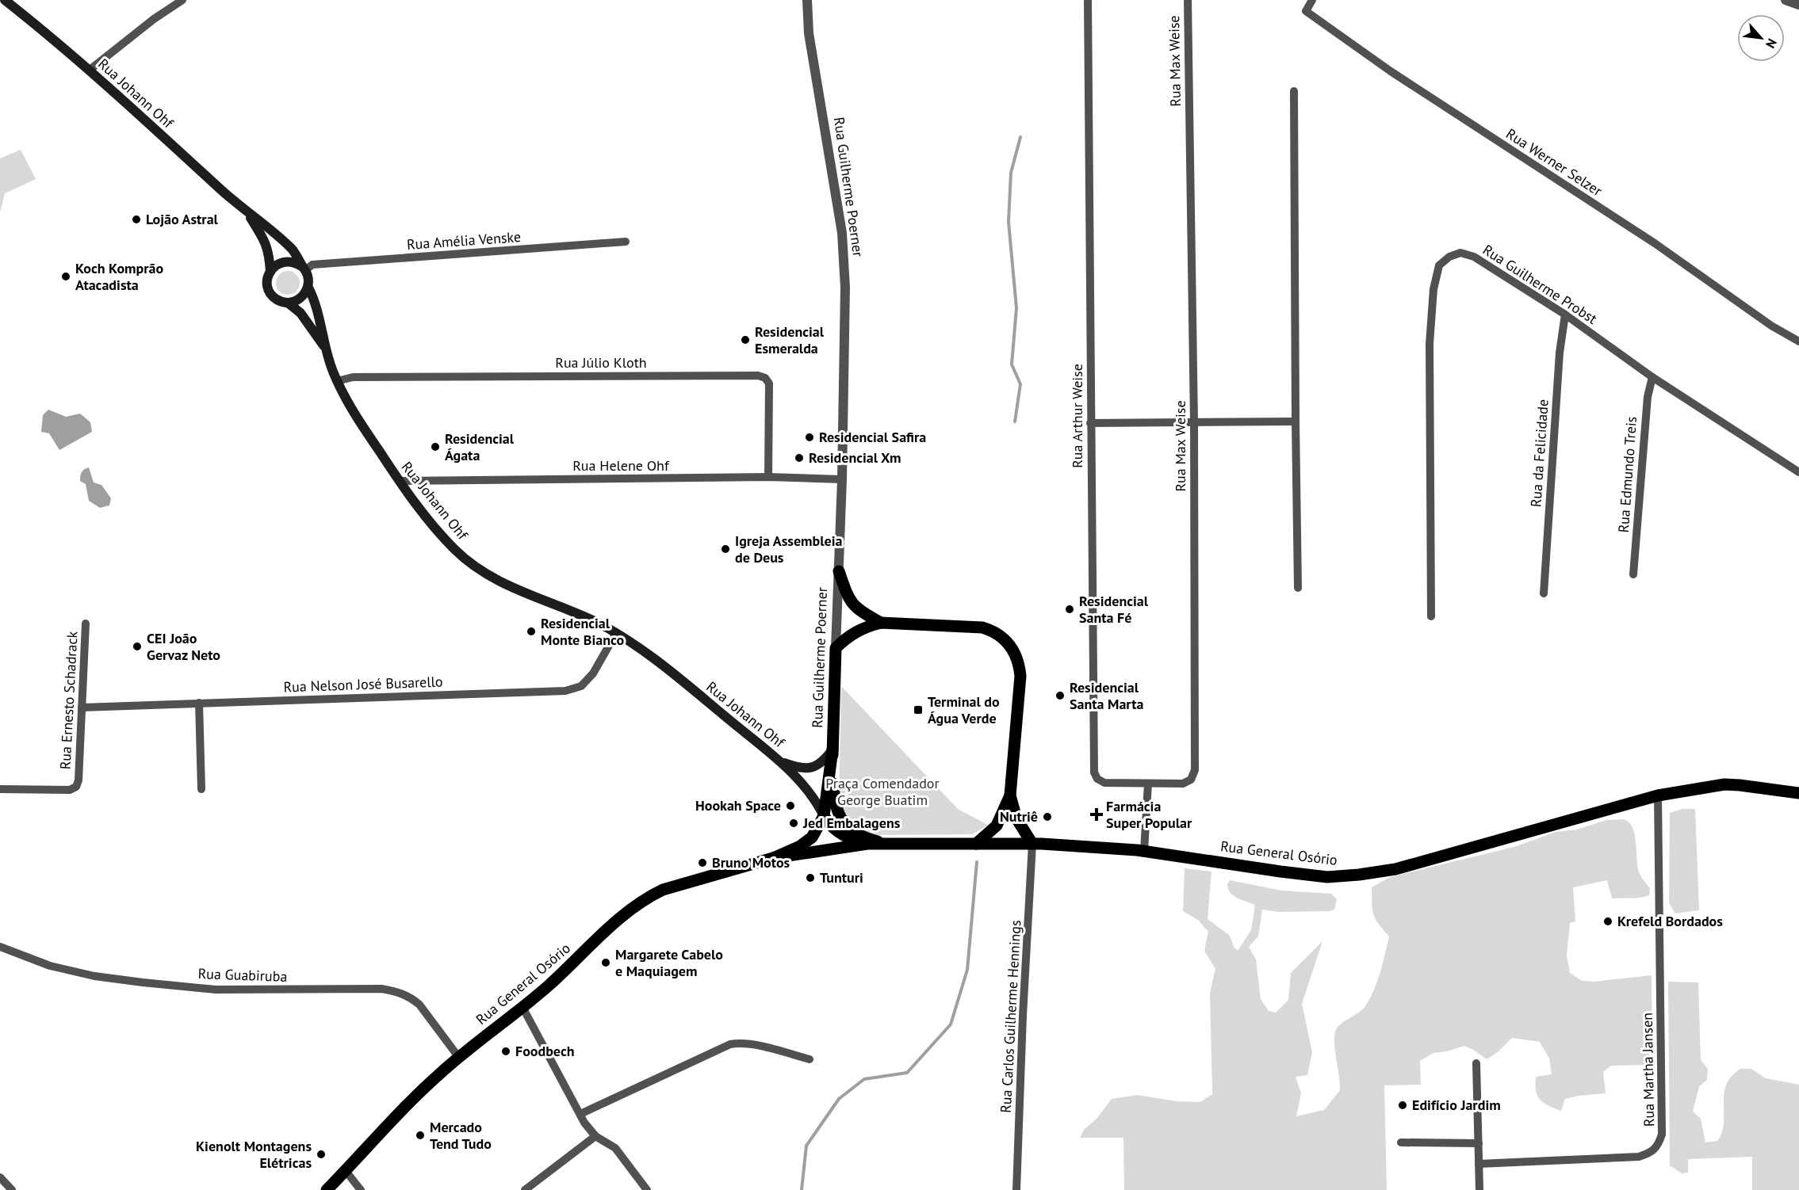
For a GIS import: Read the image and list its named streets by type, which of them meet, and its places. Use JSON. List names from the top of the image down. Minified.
{"streets":{"main road":["Rua Johann Ohf","Rua Guilherme Poerner","Rua General Osório"],"street":["Rua Max Weise","Rua Werner Selzer","Rua Amélia Venske","Rua Guilherme Probst","Rua Júlio Kloth","Rua Arthur Weise","Rua da Felicidade","Rua Helene Ohf","Rua Edmundo Treis","Rua Nelson José Busarello","Rua Ernesto Schadrack","Rua Guabiruba","Rua Carlos Guilherme Hennings","Rua Martha Jansen"]},"crossings":[["Rua Max Weise","Rua Arthur Weise"],["Rua Johann Ohf","Rua Guilherme Poerner"],["Rua Johann Ohf","Rua Amélia Venske"],["Rua Johann Ohf","Rua Júlio Kloth"],["Rua Johann Ohf","Rua Helene Ohf"],["Rua Johann Ohf","Rua Nelson José Busarello"],["Rua Johann Ohf","Rua General Osório"],["Rua Guilherme Poerner","Rua Helene Ohf"],["Rua Guilherme Poerner","Rua General Osório"],["Rua Guilherme Probst","Rua da Felicidade"],["Rua Guilherme Probst","Rua Edmundo Treis"],["Rua Júlio Kloth","Rua Helene Ohf"],["Rua Nelson José Busarello","Rua Ernesto Schadrack"],["Rua General Osório","Rua Guabiruba"],["Rua General Osório","Rua Carlos Guilherme Hennings"],["Rua General Osório","Rua Martha Jansen"]],"parks":["Praça Comendador George Buatim"],"places":{"other":["Lojão Astral","Koch Komprão Atacadista","Residencial Esmeralda","Residencial Safira","Residencial Ágata","Residencial Xm","Igreja Assembleia de Deus","Residencial Santa Fé","Residencial Monte Bianco","CEI João Gervaz Neto","Residencial Santa Marta","Hookah Space","Nutriê","Jed Embalagens","Bruno Motos","Tunturi","Krefeld Bordados","Margarete Cabelo e Maquiagem","Foodbech","Edifício Jardim","Mercado Tend Tudo","Kienolt Montagens Elétricas"],"transit":["Terminal do Água Verde"],"health":["Farmácia Super Popular"]},"north":"bottom right"}
